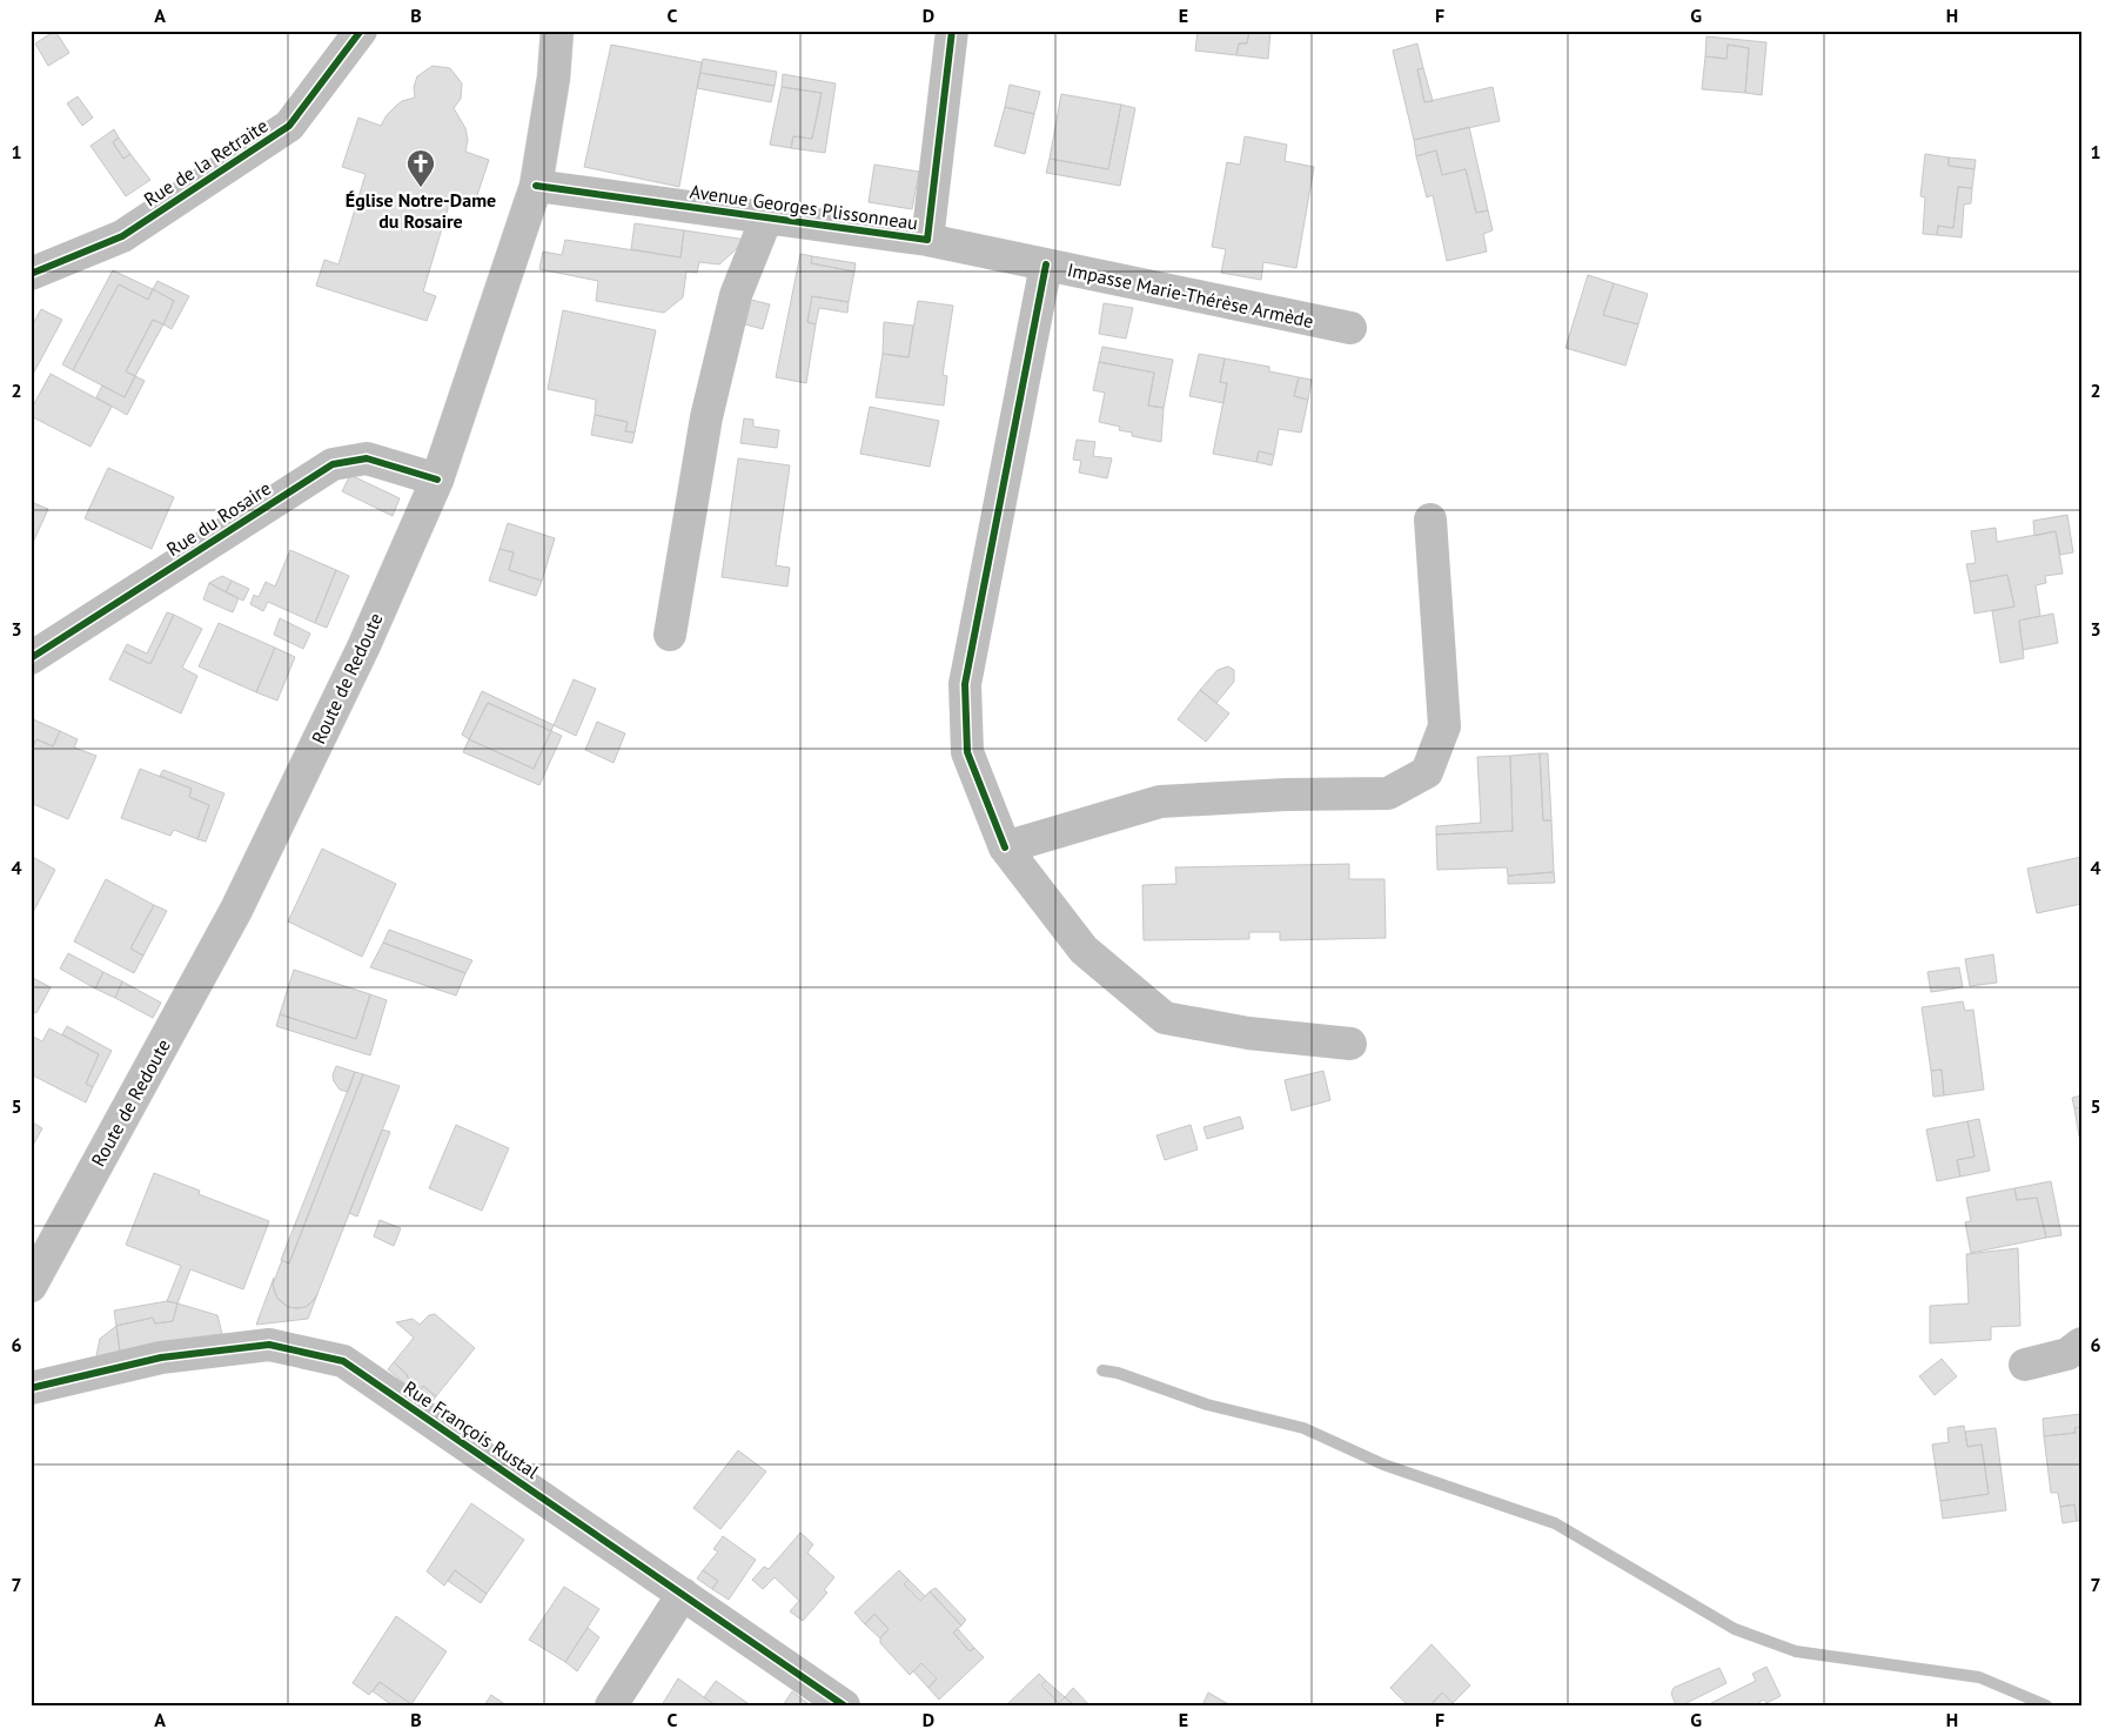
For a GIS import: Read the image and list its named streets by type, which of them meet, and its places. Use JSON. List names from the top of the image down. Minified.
{"streets":{"street":["Rue de la Retraite","Avenue Georges Plissonneau","Impasse Marie-Thérèse Armède","Rue du Rosaire","Route de Redoute","Rue François Rustal"]},"crossings":[["Avenue Georges Plissonneau","Impasse Marie-Thérèse Armède"],["Avenue Georges Plissonneau","Route de Redoute"],["Rue du Rosaire","Route de Redoute"]],"places":{"church":["Église Notre-Dame du Rosaire"]},"grid":{"columns":["A","B","C","D","E","F","G","H"],"rows":["1","2","3","4","5","6","7"]}}
